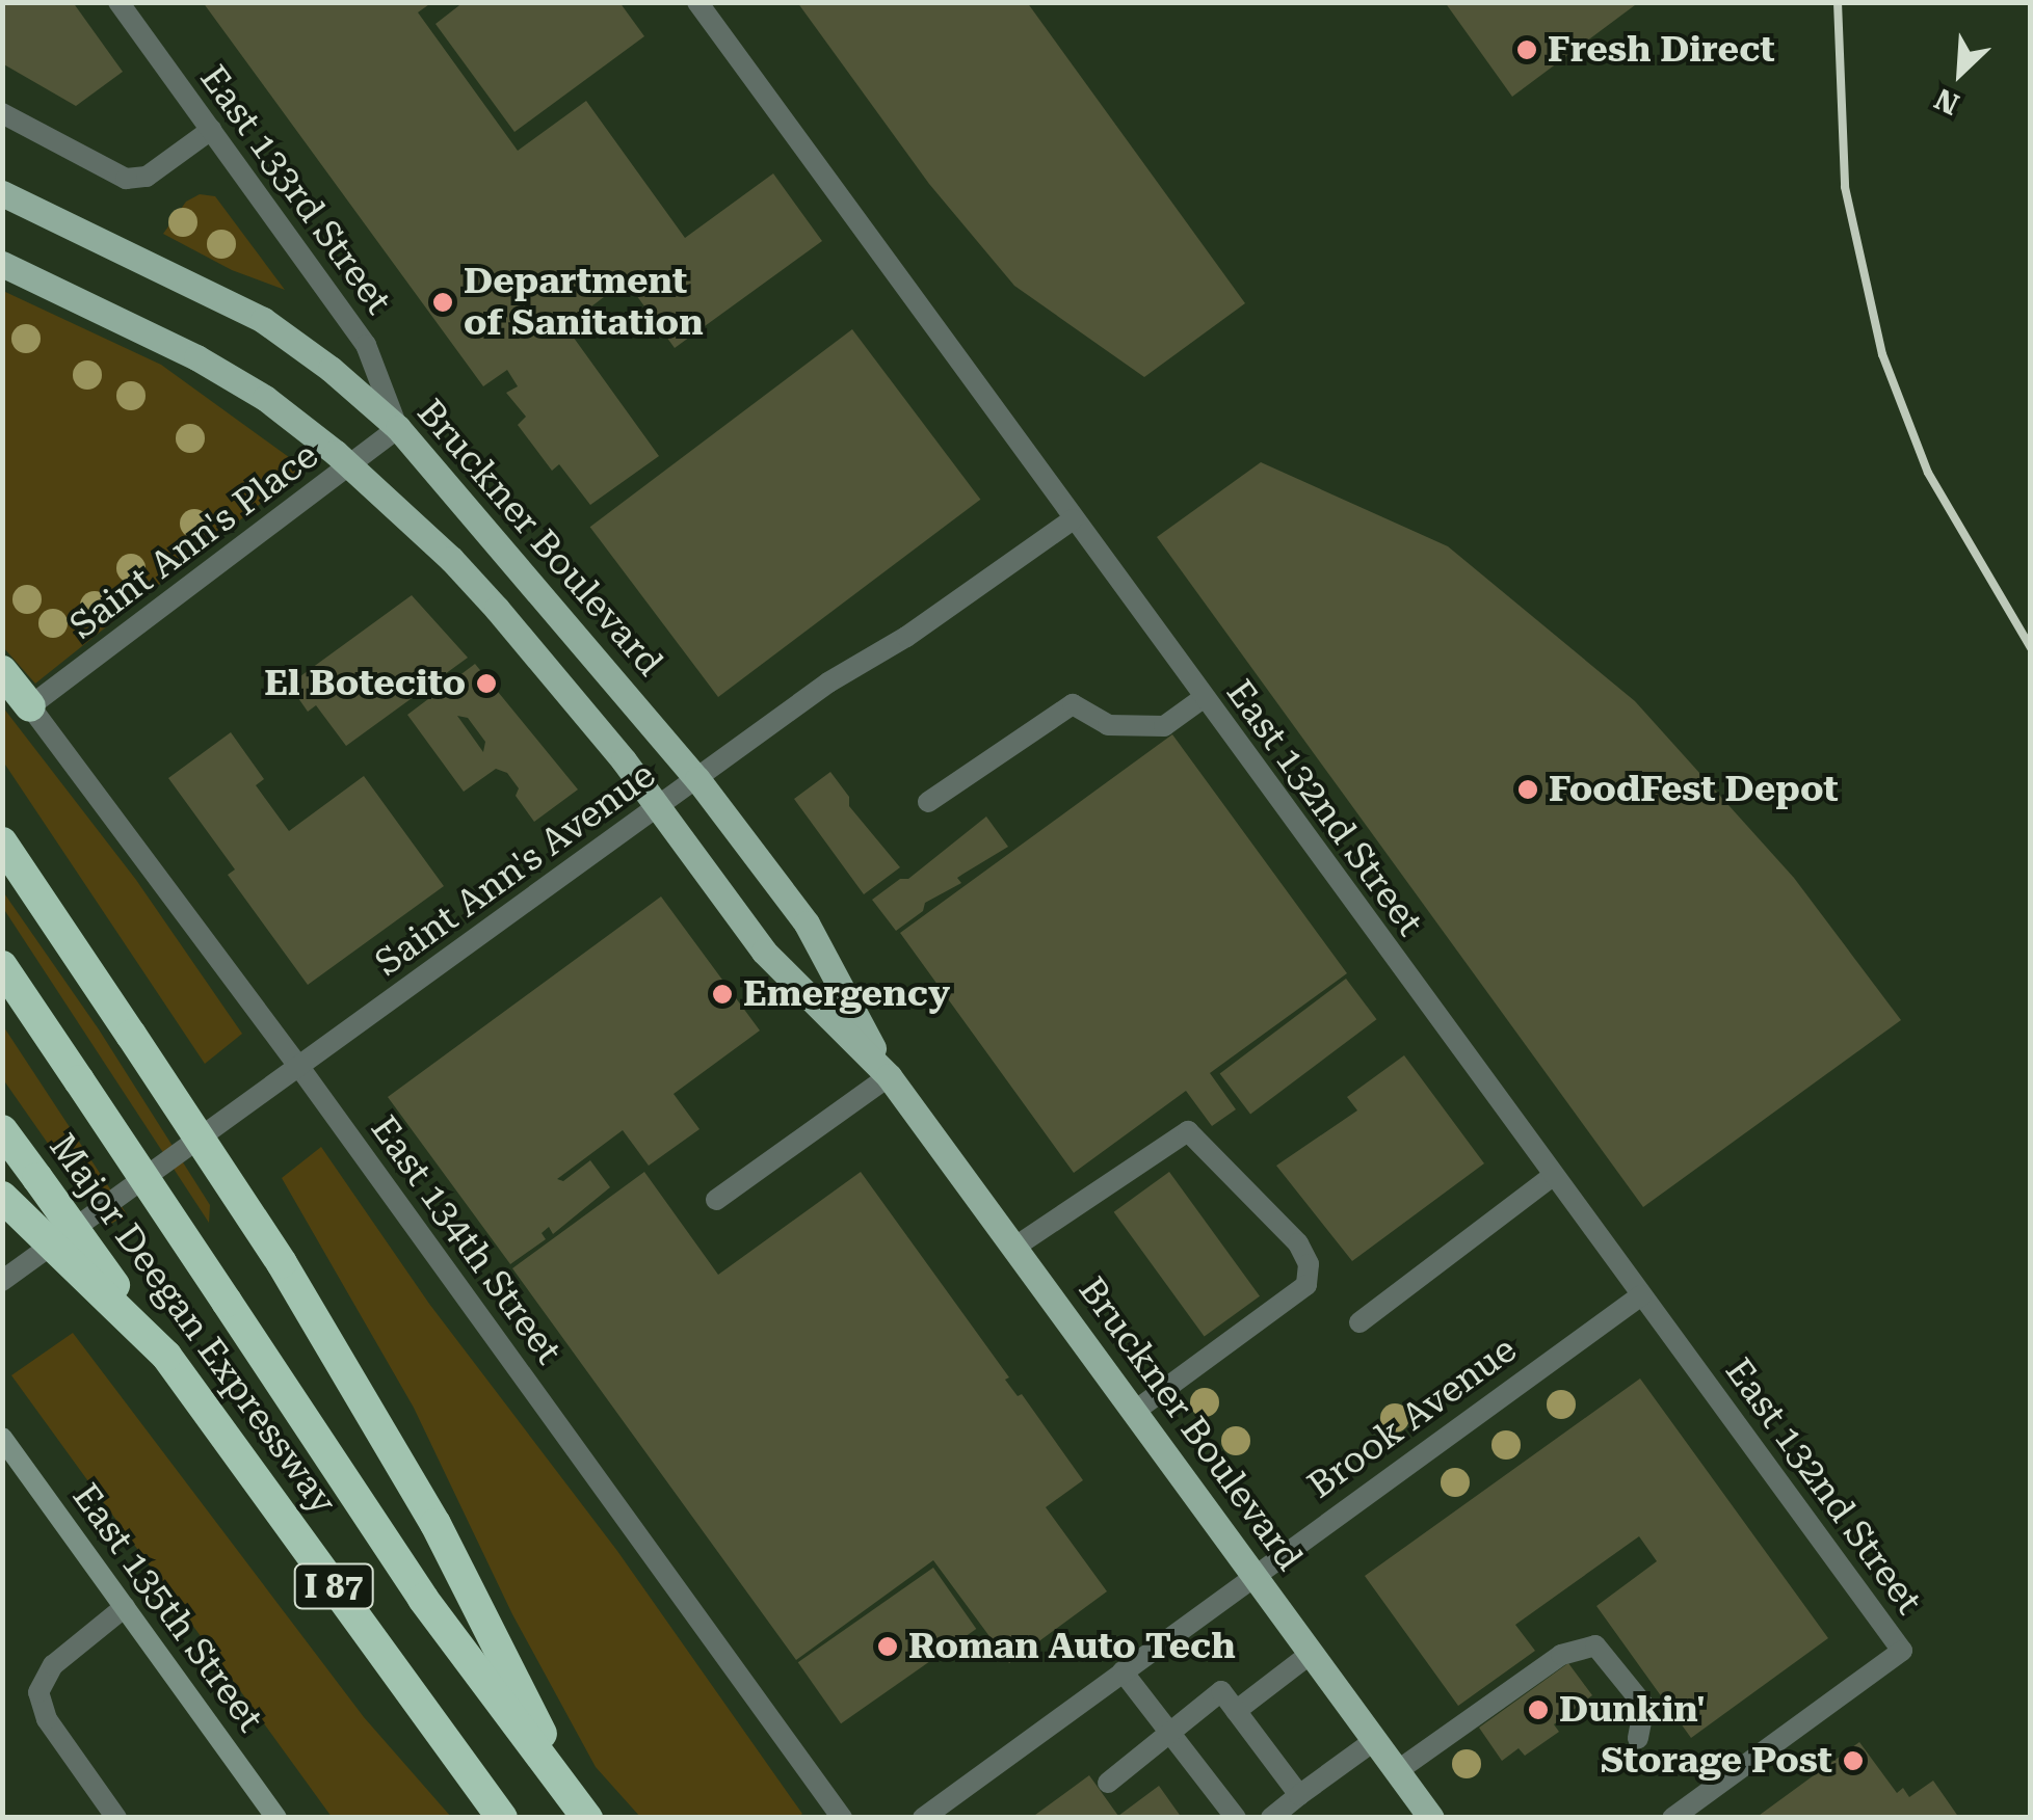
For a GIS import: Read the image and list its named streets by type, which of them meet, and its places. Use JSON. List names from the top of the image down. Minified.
{"streets":{"highway":["Major Deegan Expressway","I 87"],"main road":["Bruckner Boulevard","East 135th Street"],"street":["East 133rd Street","Saint Ann's Place","East 132nd Street","Saint Ann's Avenue","East 134th Street","Brook Avenue"]},"crossings":[["East 133rd Street","Bruckner Boulevard"],["East 133rd Street","Saint Ann's Place"],["Bruckner Boulevard","Saint Ann's Place"],["Bruckner Boulevard","Saint Ann's Avenue"],["Bruckner Boulevard","Brook Avenue"],["Saint Ann's Place","East 134th Street"],["East 132nd Street","Saint Ann's Avenue"],["East 132nd Street","Brook Avenue"],["Saint Ann's Avenue","East 134th Street"]],"places":["Fresh Direct","Department of Sanitation","El Botecito","FoodFest Depot","Emergency","Roman Auto Tech","Dunkin'","Storage Post"],"north":"bottom left"}
